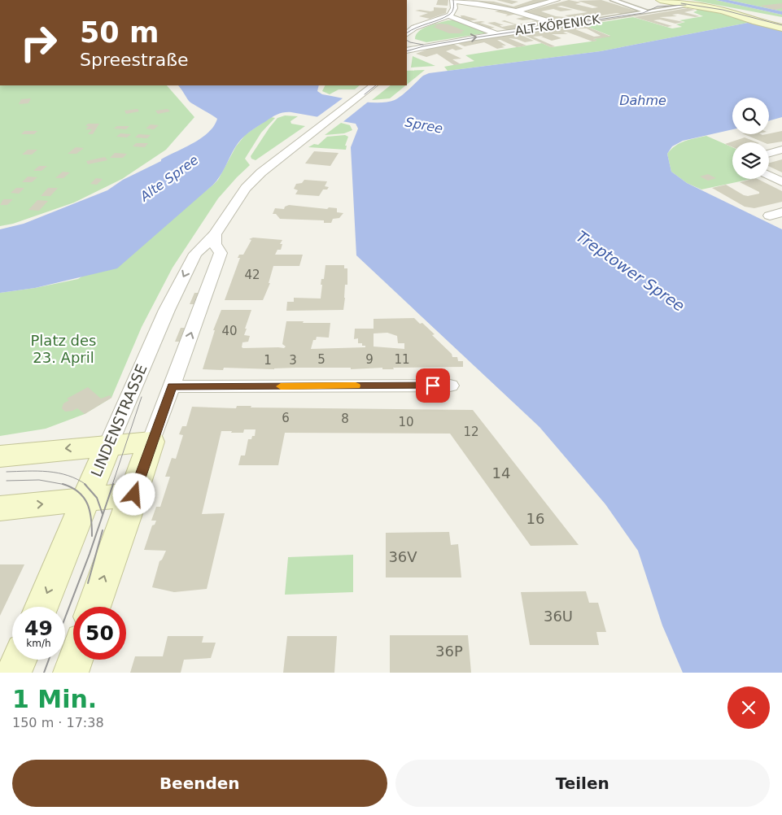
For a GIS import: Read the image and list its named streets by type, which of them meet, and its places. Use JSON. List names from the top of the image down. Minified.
{"streets":{"main road":["LINDENSTRASSE"],"street":["ALT-KÖPENICK"]},"water":["Dahme","Spree","Alte Spree","Treptower Spree"],"parks":["Platz des 23. April"],"house_numbers":["42","40","5","9","11","1","3","6","8","10","12","14","16","36V","36U","36P"],"page":{"turn":["50 m","Spreestraße"],"speed":"49 km/h","limit":"50","heading":["1 Min.","150 m · 17:38"],"buttons":["Beenden","Teilen"]}}
